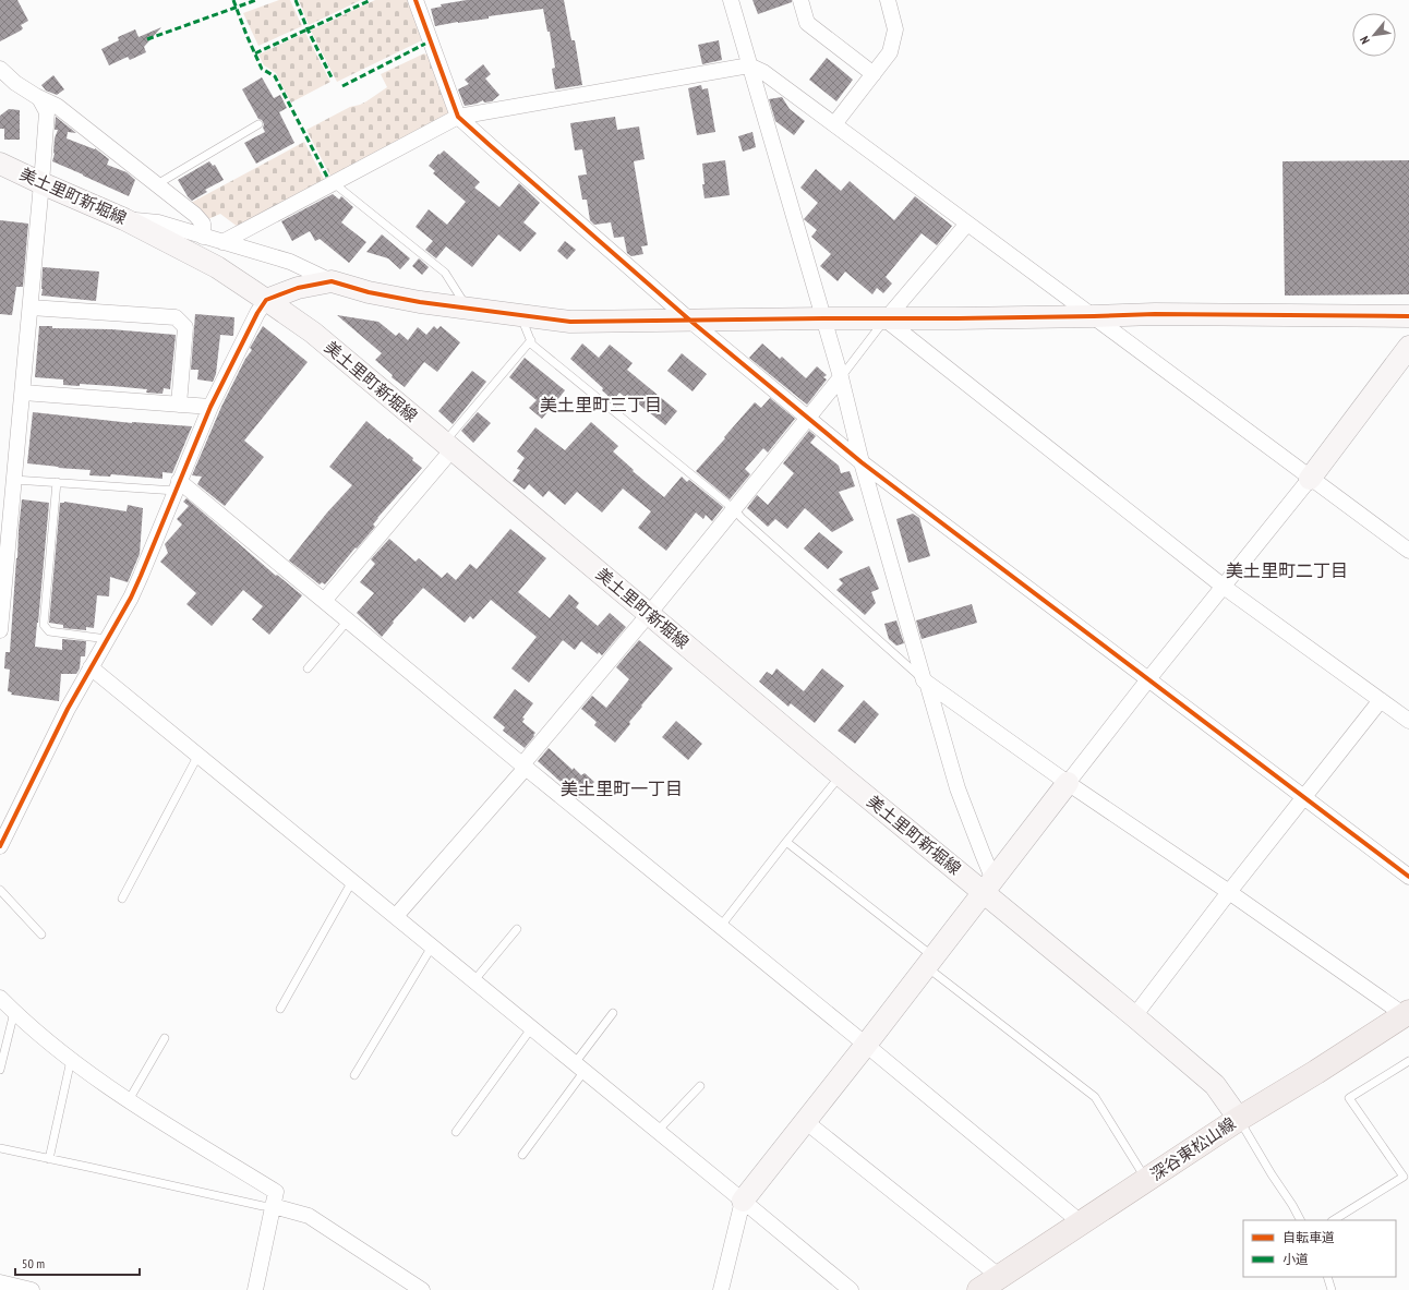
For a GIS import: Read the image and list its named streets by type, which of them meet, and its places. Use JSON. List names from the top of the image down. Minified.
{"streets":{"main road":["深谷東松山線"],"street":["美土里町新堀線"]},"crossings":[["美土里町新堀線","深谷東松山線"]],"districts":["美土里町三丁目","美土里町二丁目","美土里町一丁目"],"legend":["自転車道","小道"],"scale_bar":"50 m","north":"bottom left"}
